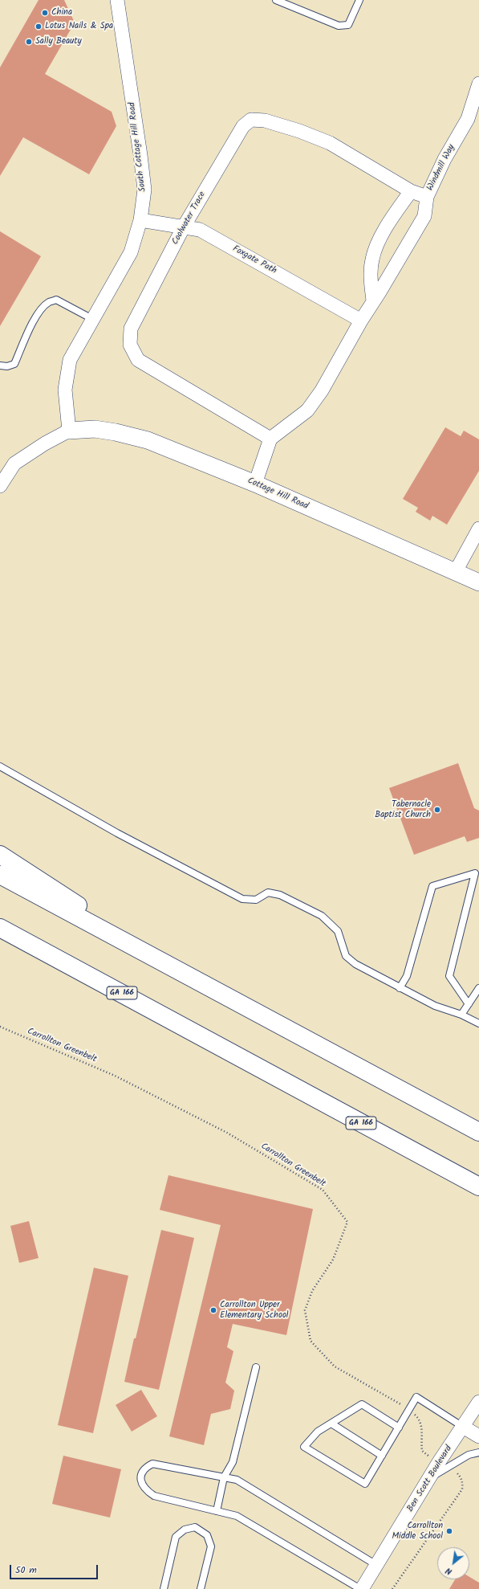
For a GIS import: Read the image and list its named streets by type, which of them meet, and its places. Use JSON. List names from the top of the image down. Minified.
{"streets":{"highway":["GA 166"],"street":["South Cottage Hill Road","Windmill Way","Coolwater Trace","Foxgate Path","Cottage Hill Road","Ben Scott Boulevard"],"path":["Carrollton Greenbelt"]},"crossings":[["South Cottage Hill Road","Foxgate Path"],["South Cottage Hill Road","Cottage Hill Road"],["Windmill Way","Coolwater Trace"],["Windmill Way","Foxgate Path"],["Coolwater Trace","Foxgate Path"]],"places":["China","Lotus Nails & Spa","Sally Beauty","Tabernacle Baptist Church","Carrollton Upper Elementary School","Carrollton Middle School"],"scale_bar":"50 m","north":"bottom left"}
